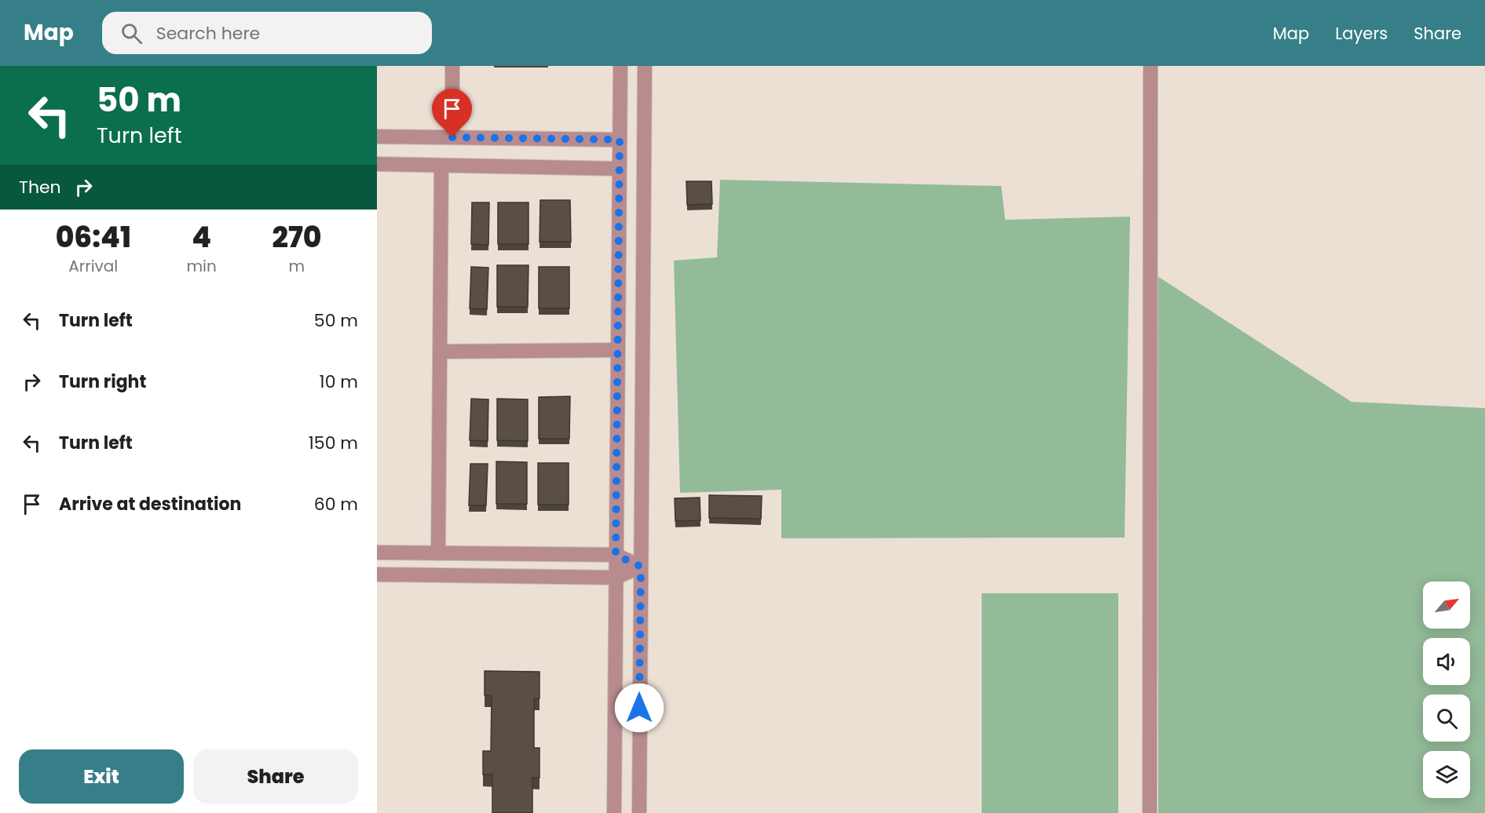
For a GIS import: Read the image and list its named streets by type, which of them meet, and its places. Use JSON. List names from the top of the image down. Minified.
{"north":"top right","page":{"header":"Map","search":"Search here","nav":["Map","Layers","Share"],"turn":["50 m","Turn left"],"then":"Then","eta":["06:41","Arrival","4","min","270","m"],"list":[{"name":"Turn left","value":"50 m"},{"name":"Turn right","value":"10 m"},{"name":"Turn left","value":"150 m"},{"name":"Arrive at destination","value":"60 m"}],"buttons":["Exit","Share"]}}
